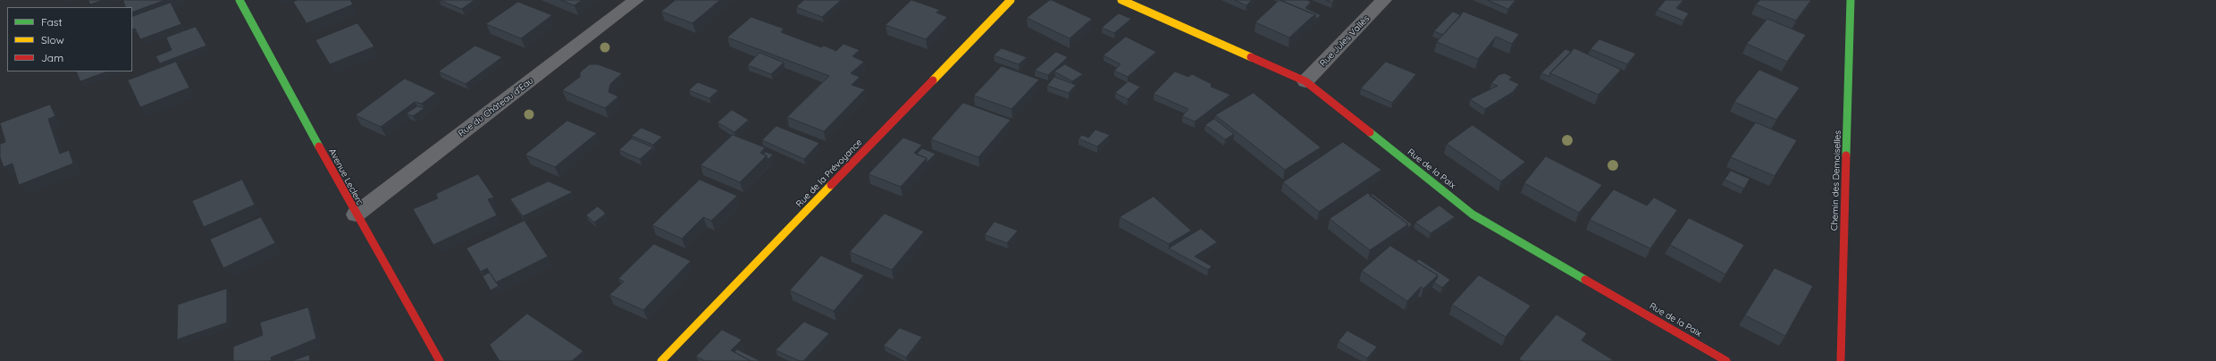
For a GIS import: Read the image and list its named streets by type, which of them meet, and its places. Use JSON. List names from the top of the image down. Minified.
{"streets":{"street":["Rue Jules Vallès","Rue du Château d'Eau","Rue de la Paix","Rue de la Prévoyance","Avenue Leclerc","Chemin des Demoiselles"]},"crossings":[["Rue Jules Vallès","Rue de la Paix"],["Rue du Château d'Eau","Avenue Leclerc"]],"legend":["Fast","Slow","Jam"]}
